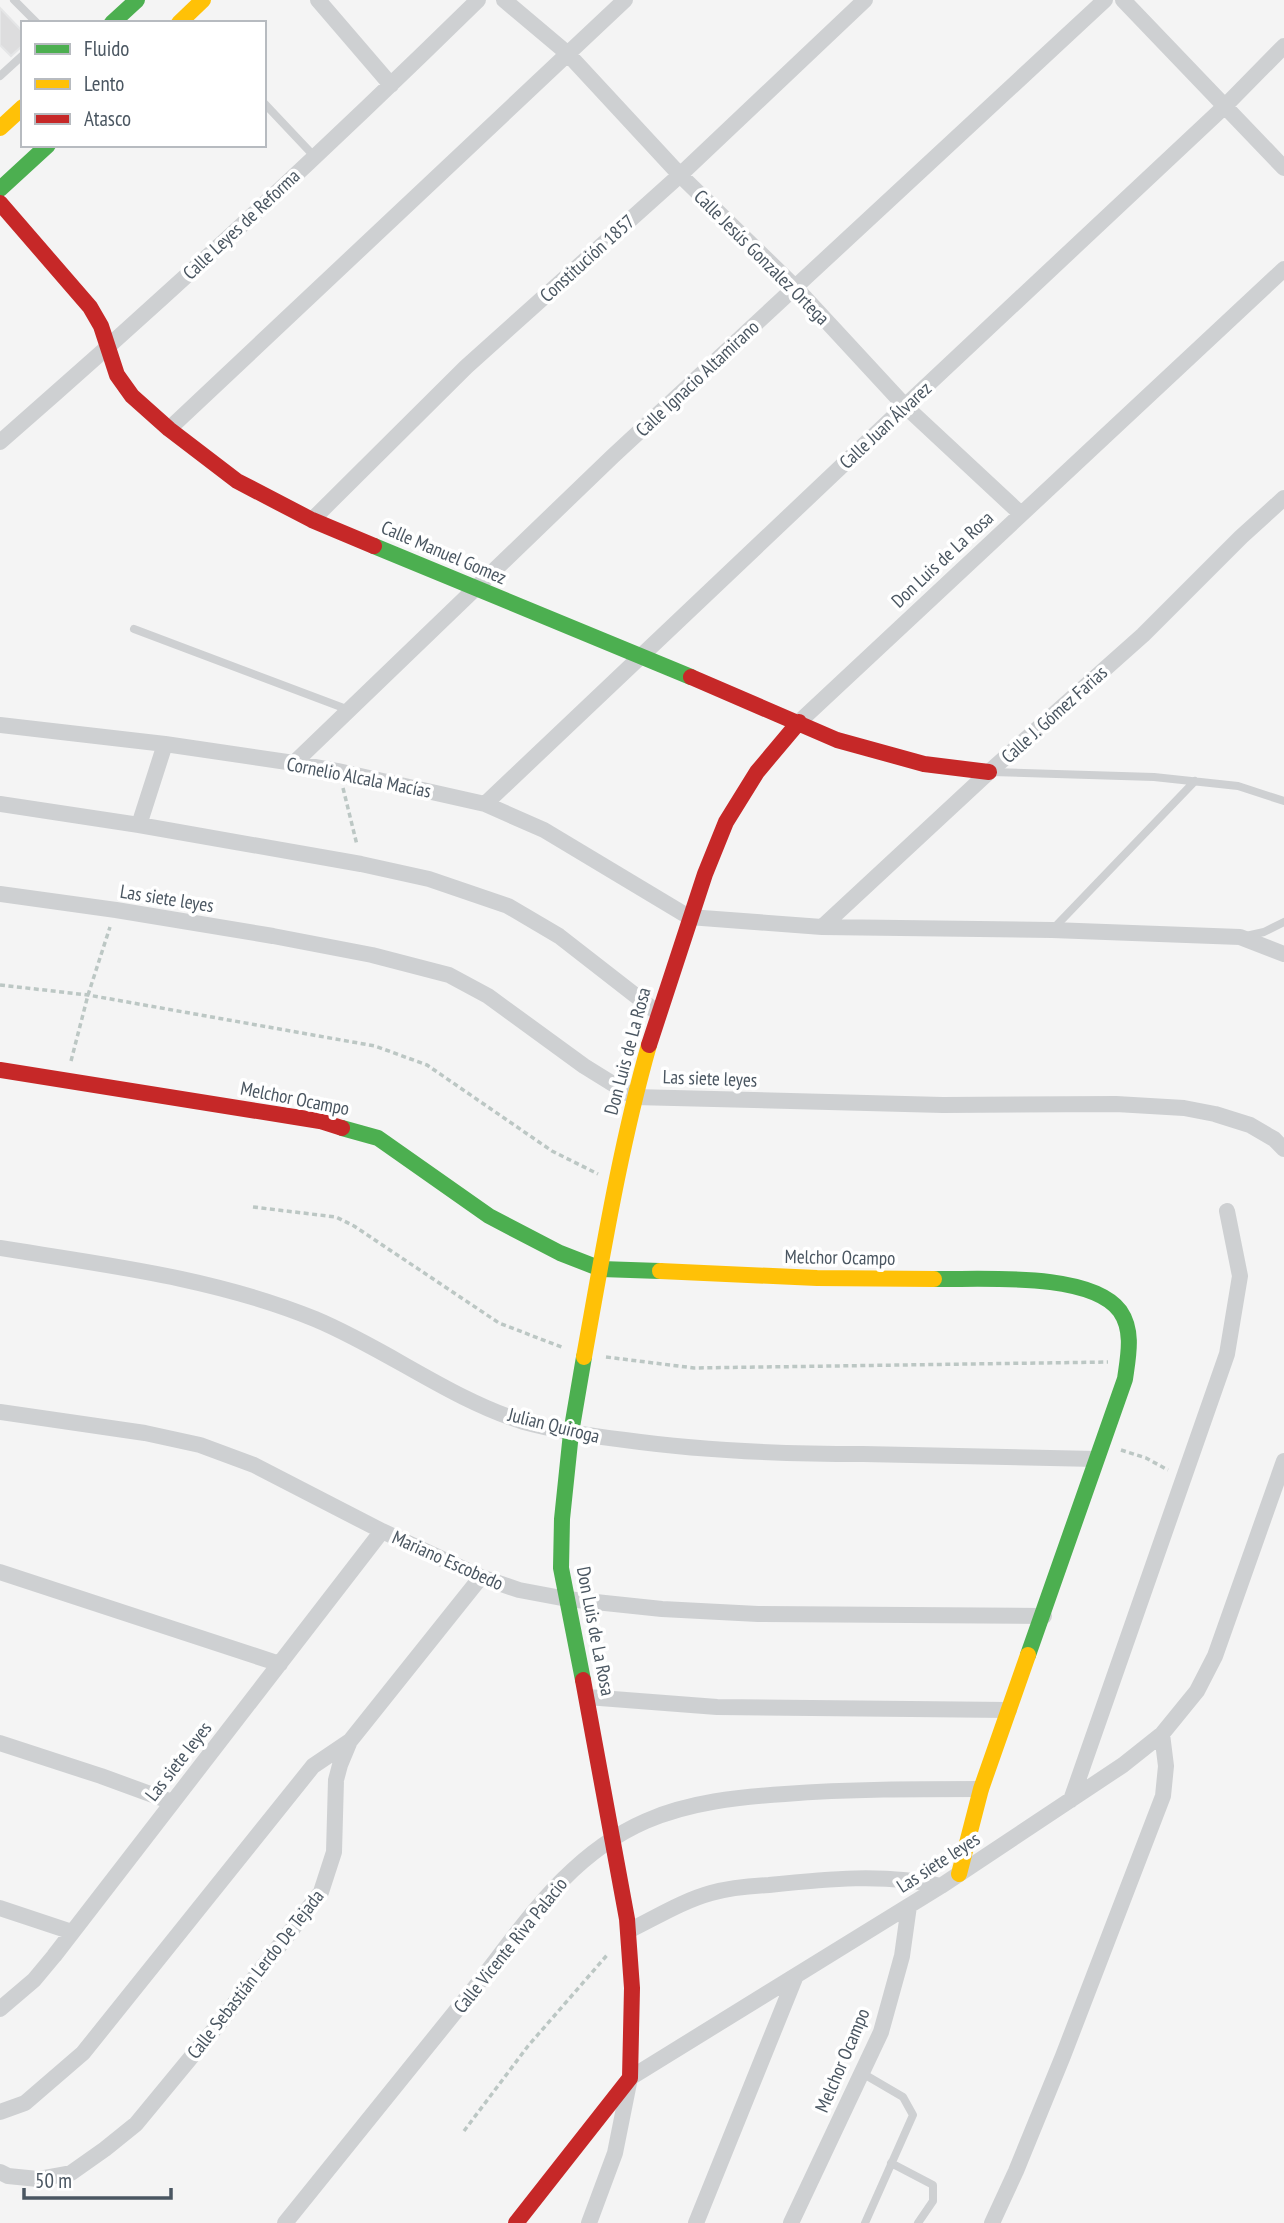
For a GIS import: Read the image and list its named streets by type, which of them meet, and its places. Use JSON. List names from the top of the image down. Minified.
{"streets":{"main road":["Calle Manuel Gomez","Don Luis de La Rosa","Las siete leyes","Melchor Ocampo"],"street":["Calle Leyes de Reforma","Calle Jesús Gonzalez Ortega","Constitución 1857","Calle Ignacio Altamirano","Calle Juan Álvarez","Calle J. Gómez Farias","Cornelio Alcala Macías","Julian Quiroga","Mariano Escobedo","Calle Vicente Riva Palacio","Calle Sebastián Lerdo De Tejada"]},"crossings":[["Calle Leyes de Reforma","Calle Manuel Gomez"],["Calle Jesús Gonzalez Ortega","Constitución 1857"],["Calle Jesús Gonzalez Ortega","Calle Ignacio Altamirano"],["Calle Jesús Gonzalez Ortega","Calle Juan Álvarez"],["Calle Jesús Gonzalez Ortega","Don Luis de La Rosa"],["Constitución 1857","Calle Manuel Gomez"],["Calle Ignacio Altamirano","Calle Manuel Gomez"],["Calle Ignacio Altamirano","Cornelio Alcala Macías"],["Calle Juan Álvarez","Calle Manuel Gomez"],["Calle Juan Álvarez","Cornelio Alcala Macías"],["Calle Manuel Gomez","Don Luis de La Rosa"],["Calle Manuel Gomez","Calle J. Gómez Farias"],["Don Luis de La Rosa","Cornelio Alcala Macías"],["Don Luis de La Rosa","Las siete leyes"],["Don Luis de La Rosa","Melchor Ocampo"],["Don Luis de La Rosa","Julian Quiroga"],["Don Luis de La Rosa","Mariano Escobedo"],["Don Luis de La Rosa","Calle Vicente Riva Palacio"],["Las siete leyes","Melchor Ocampo"],["Las siete leyes","Mariano Escobedo"],["Melchor Ocampo","Julian Quiroga"],["Melchor Ocampo","Mariano Escobedo"],["Melchor Ocampo","Calle Vicente Riva Palacio"],["Mariano Escobedo","Calle Sebastián Lerdo De Tejada"]],"legend":["Fluido","Lento","Atasco"],"scale_bar":"50 m"}
